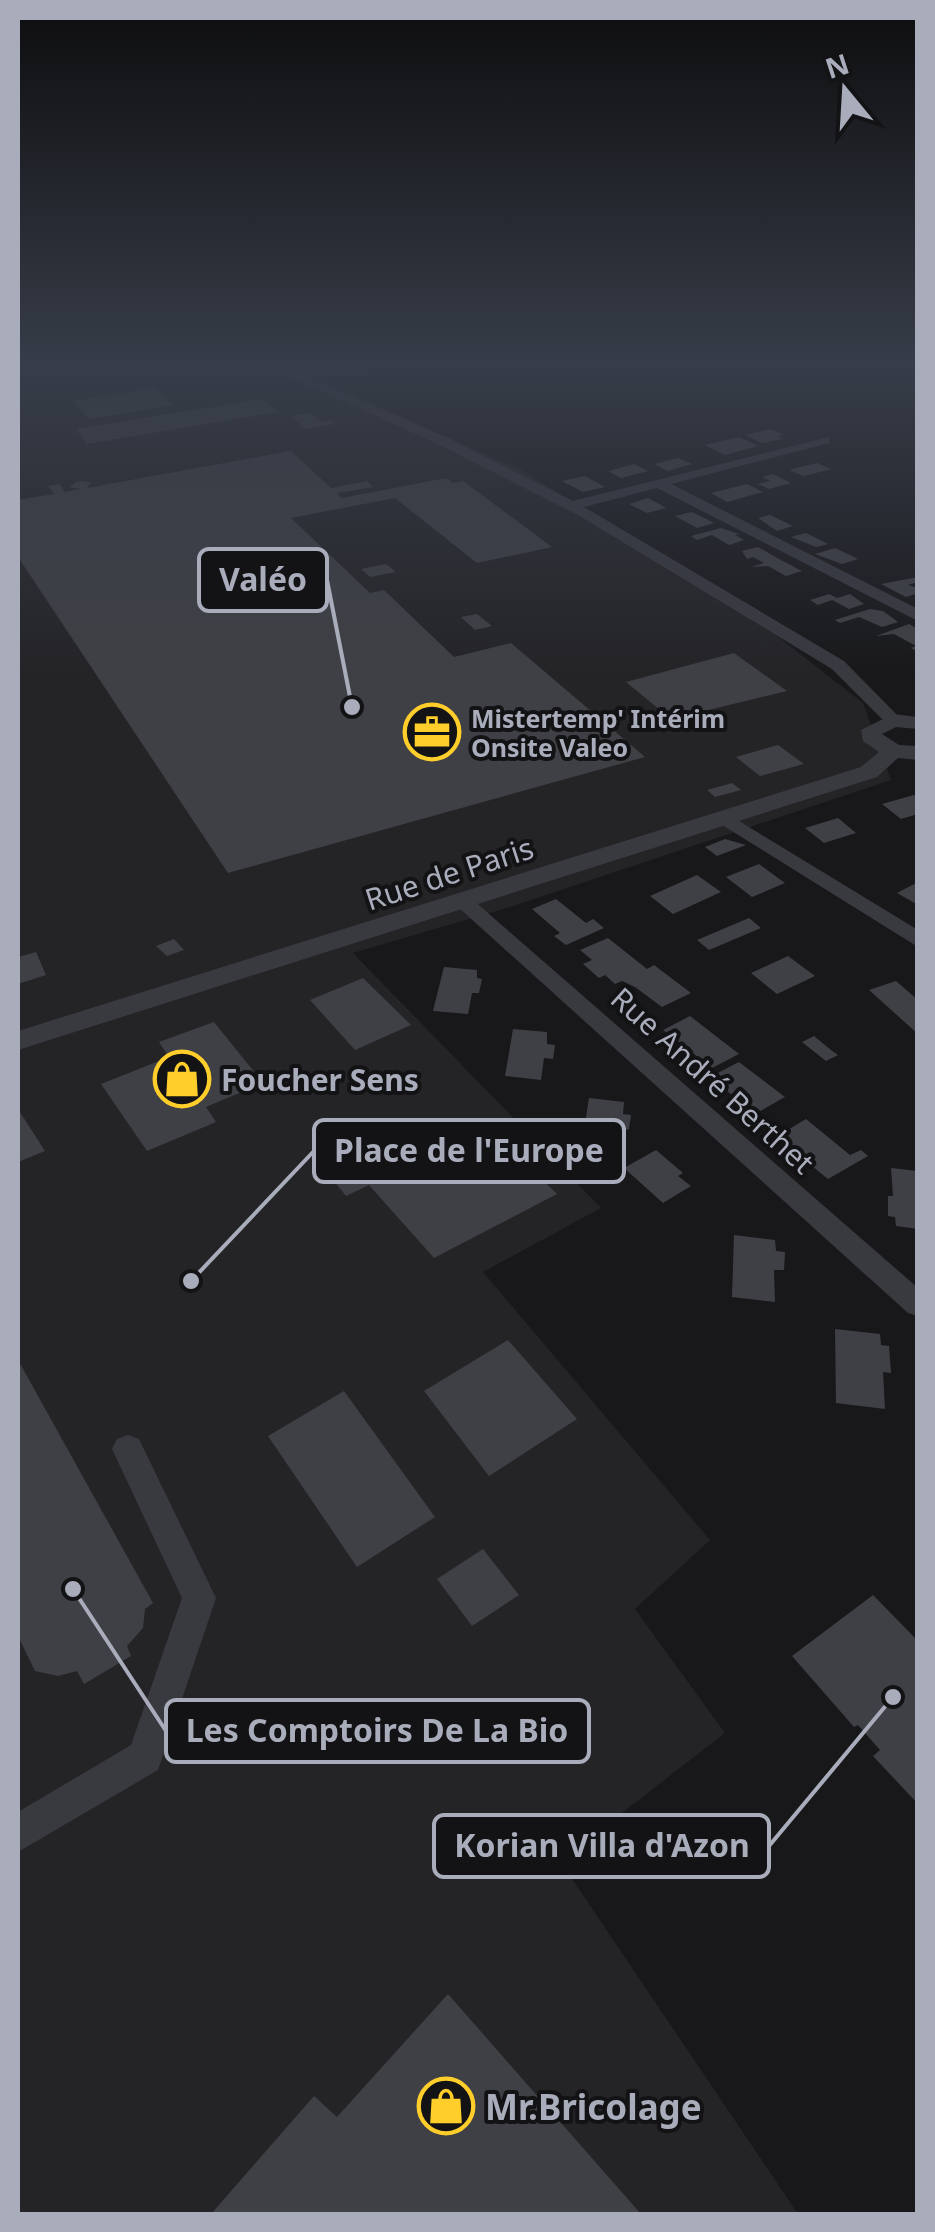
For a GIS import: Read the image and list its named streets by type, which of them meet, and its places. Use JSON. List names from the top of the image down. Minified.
{"streets":{"street":["Rue de Paris","Rue André Berthet"]},"crossings":[["Rue de Paris","Rue André Berthet"]],"places":{"other":["Valéo","Place de l'Europe","Les Comptoirs De La Bio","Korian Villa d'Azon"],"office":["Mistertemp' Intérim Onsite Valeo"],"shop":["Foucher Sens","Mr.Bricolage"]},"north":"top"}
